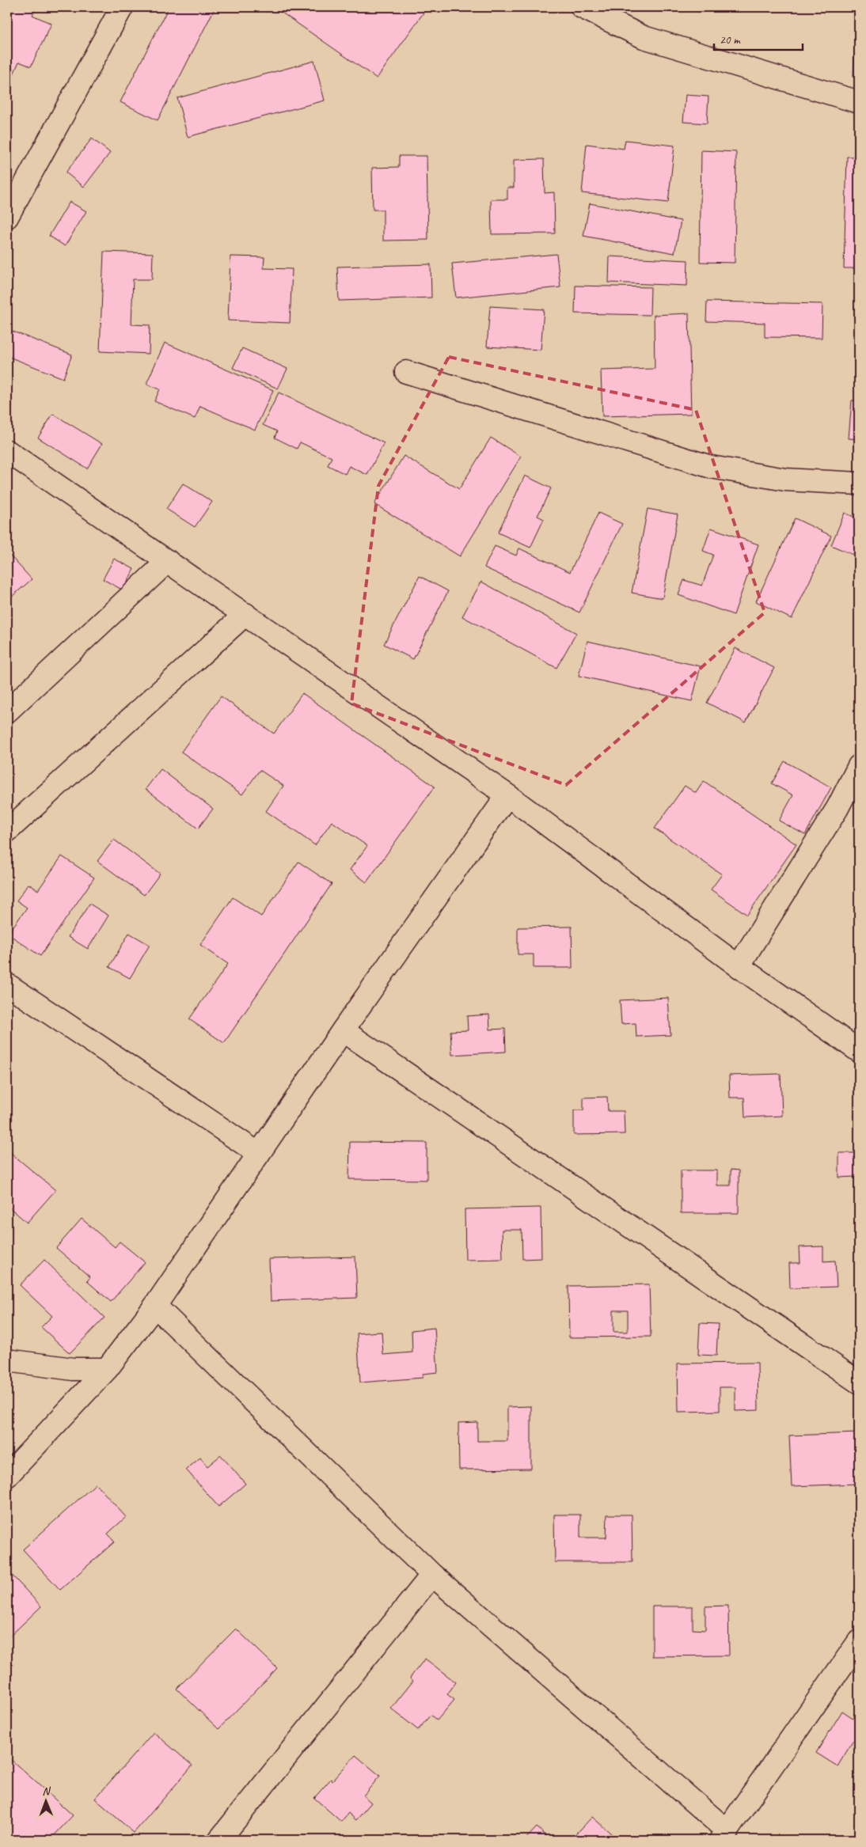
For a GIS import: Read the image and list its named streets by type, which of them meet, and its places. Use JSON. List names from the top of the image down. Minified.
{"scale_bar":"20 m","north":"top"}
